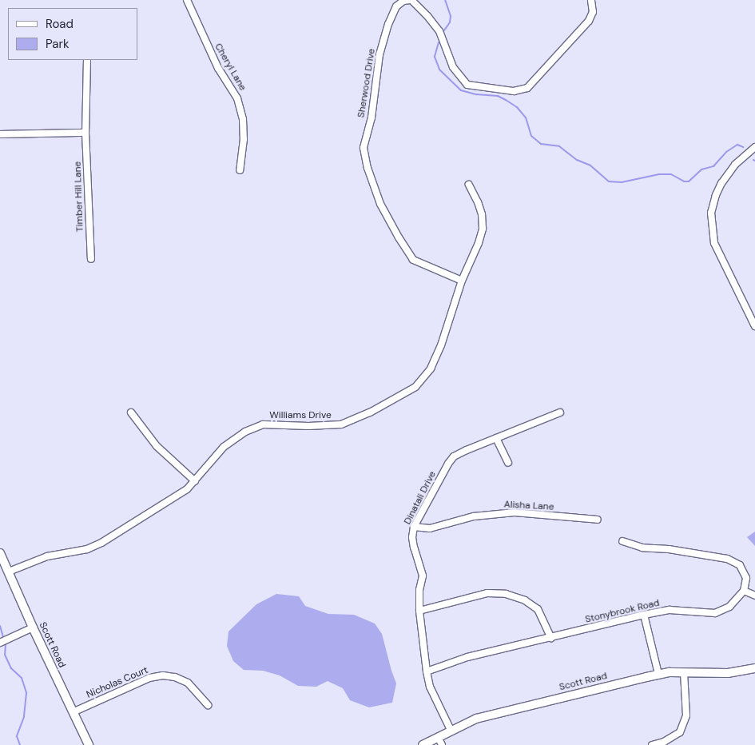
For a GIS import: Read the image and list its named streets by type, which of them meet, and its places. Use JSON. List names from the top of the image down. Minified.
{"streets":{"main road":["Scott Road"],"street":["Cheryl Lane","Sherwood Drive","Timber Hill Lane","Williams Drive","Dinatali Drive","Alisha Lane","Stonybrook Road","Nicholas Court"]},"crossings":[["Sherwood Drive","Williams Drive"],["Williams Drive","Scott Road"],["Dinatali Drive","Alisha Lane"],["Dinatali Drive","Stonybrook Road"],["Dinatali Drive","Scott Road"],["Scott Road","Nicholas Court"]],"legend":["Road","Park"]}
